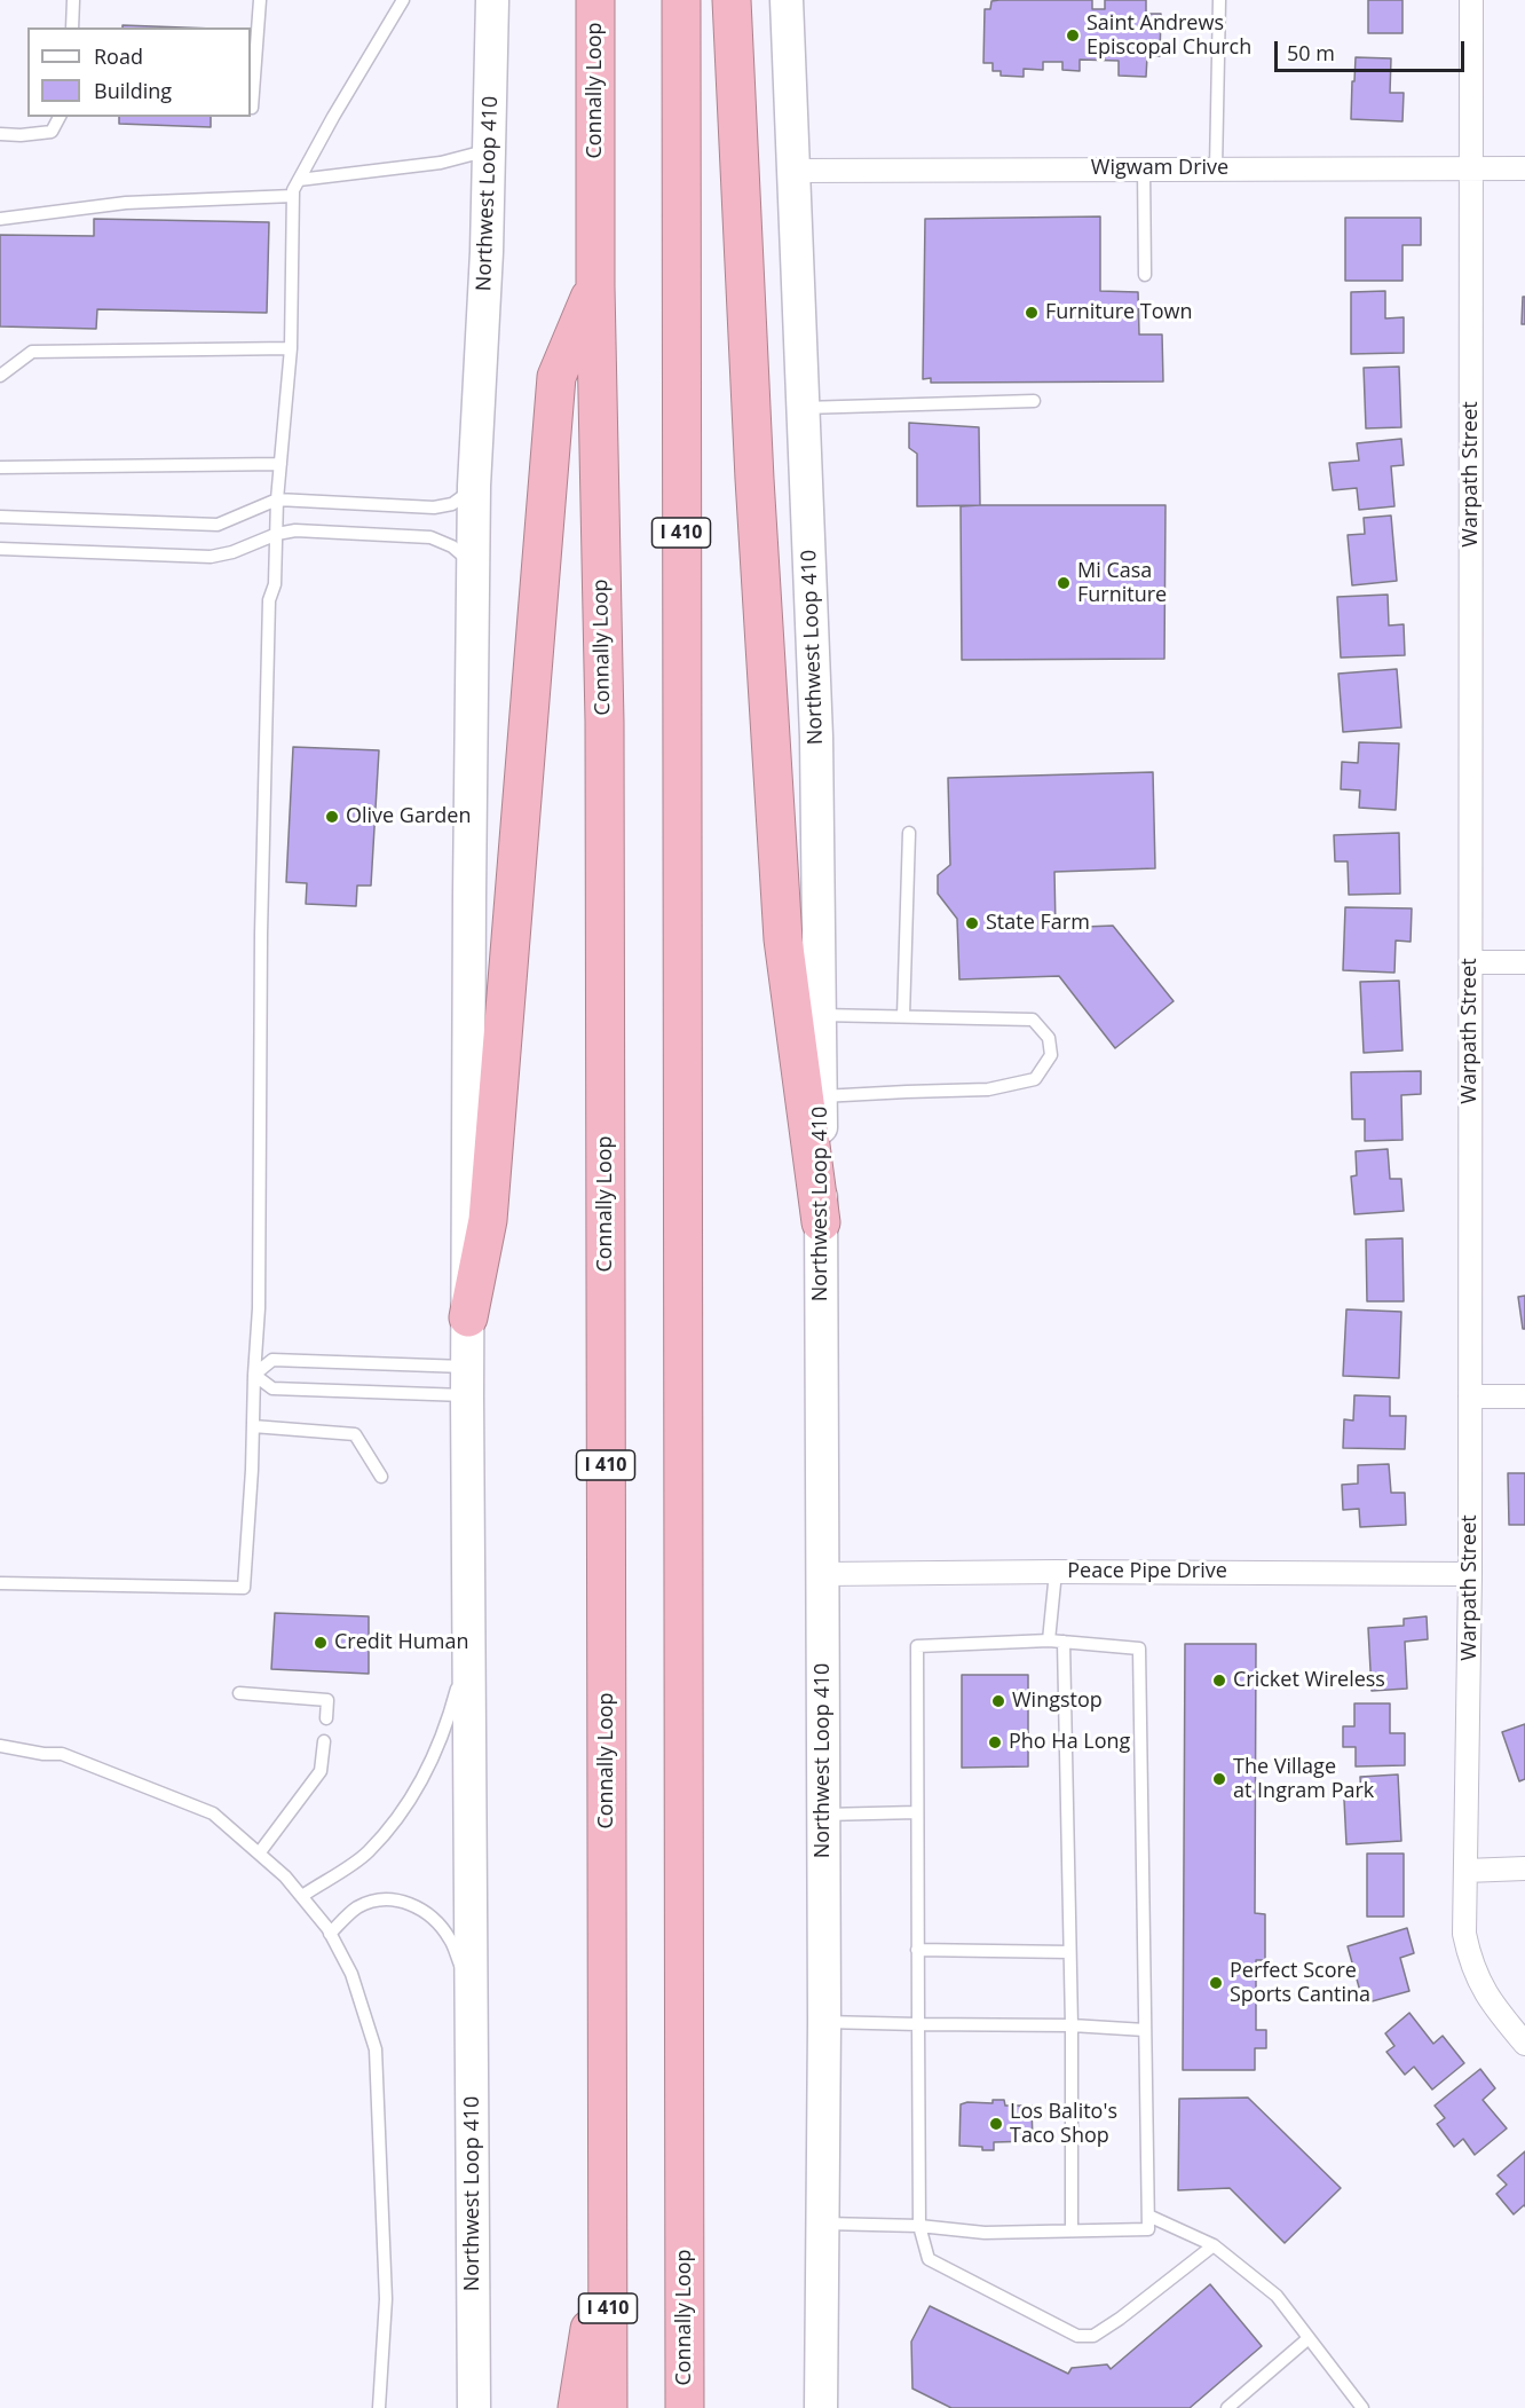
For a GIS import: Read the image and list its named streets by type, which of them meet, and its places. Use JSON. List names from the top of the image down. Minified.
{"streets":{"highway":["Connally Loop","I 410"],"main road":["Northwest Loop 410"],"street":["Wigwam Drive","Warpath Street","Peace Pipe Drive"]},"crossings":[["Wigwam Drive","Northwest Loop 410"],["Wigwam Drive","Warpath Street"],["Northwest Loop 410","Peace Pipe Drive"],["Warpath Street","Peace Pipe Drive"]],"places":["Saint Andrews Episcopal Church","Furniture Town","Mi Casa Furniture","Olive Garden","State Farm","Credit Human","Cricket Wireless","Wingstop","Pho Ha Long","The Village at Ingram Park","Perfect Score Sports Cantina","Los Balito's Taco Shop"],"legend":["Road","Building"],"scale_bar":"50 m"}
